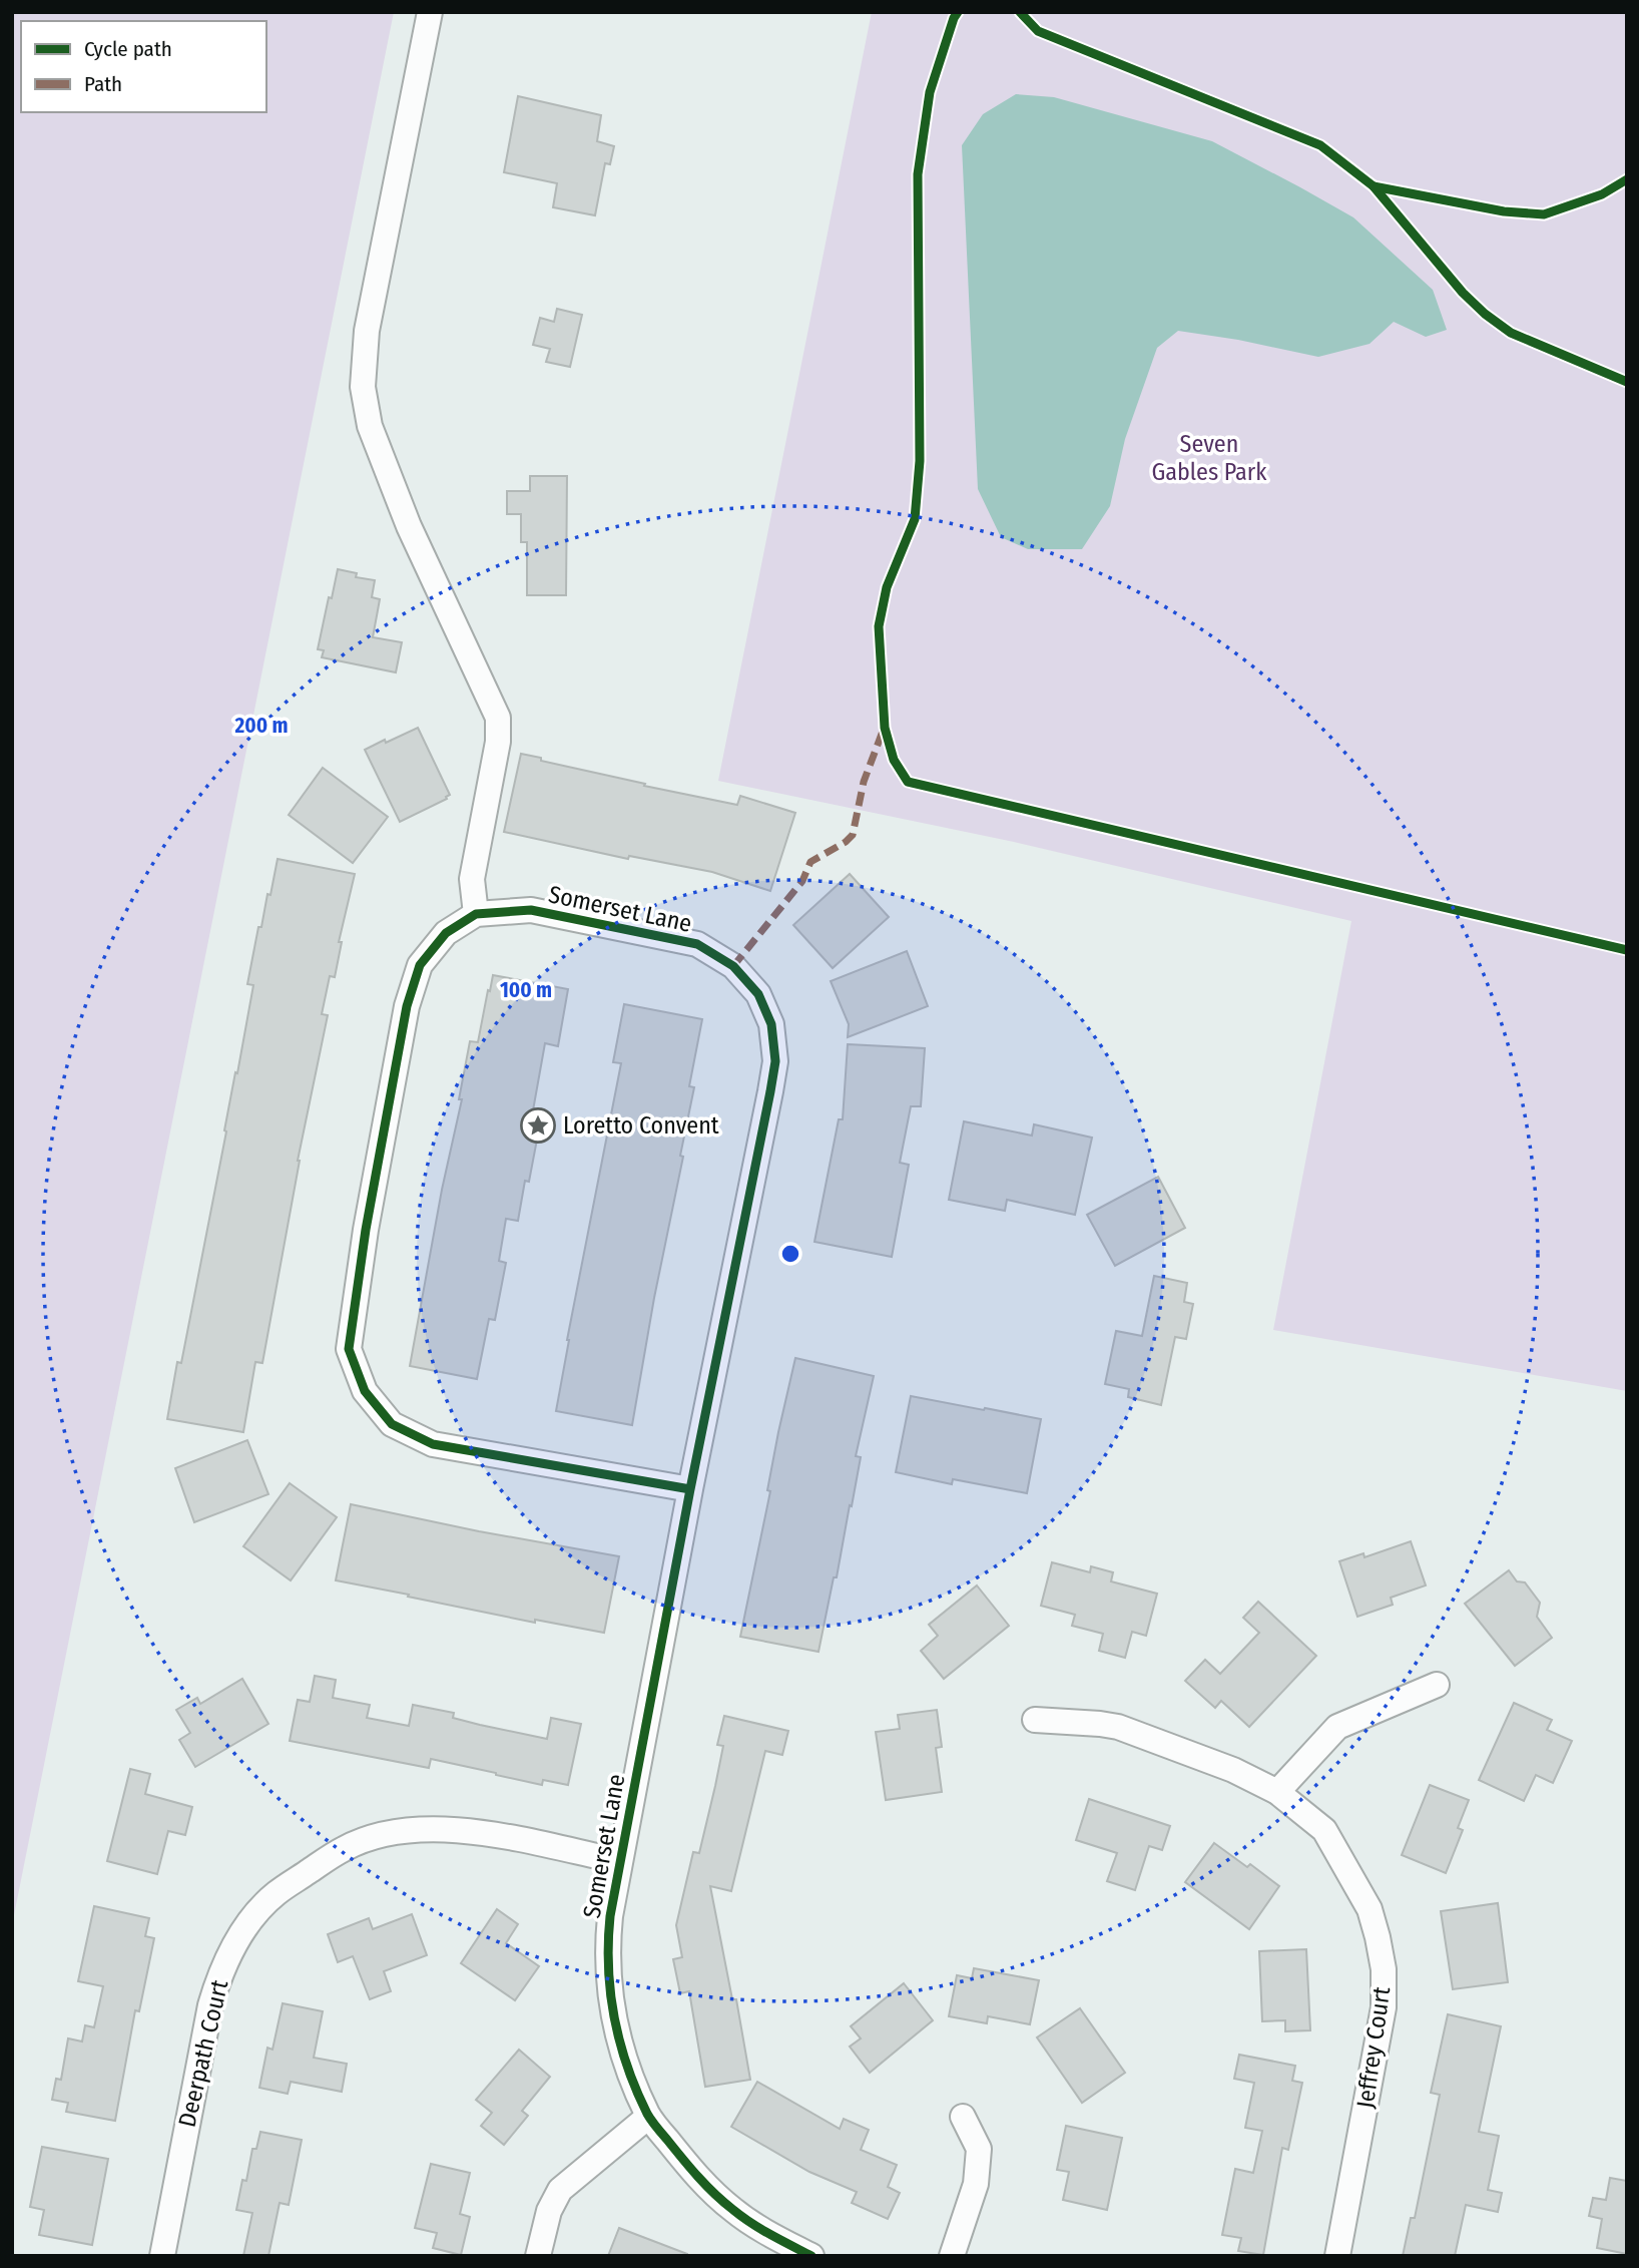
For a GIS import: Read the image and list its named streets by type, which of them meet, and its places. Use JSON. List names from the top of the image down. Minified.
{"streets":{"street":["Somerset Lane","Jeffrey Court","Deerpath Court"]},"crossings":[["Somerset Lane","Deerpath Court"]],"parks":["Seven Gables Park"],"places":{"place":["Loretto Convent"]},"legend":["Cycle path","Path"],"rings":["200 m","100 m"]}
